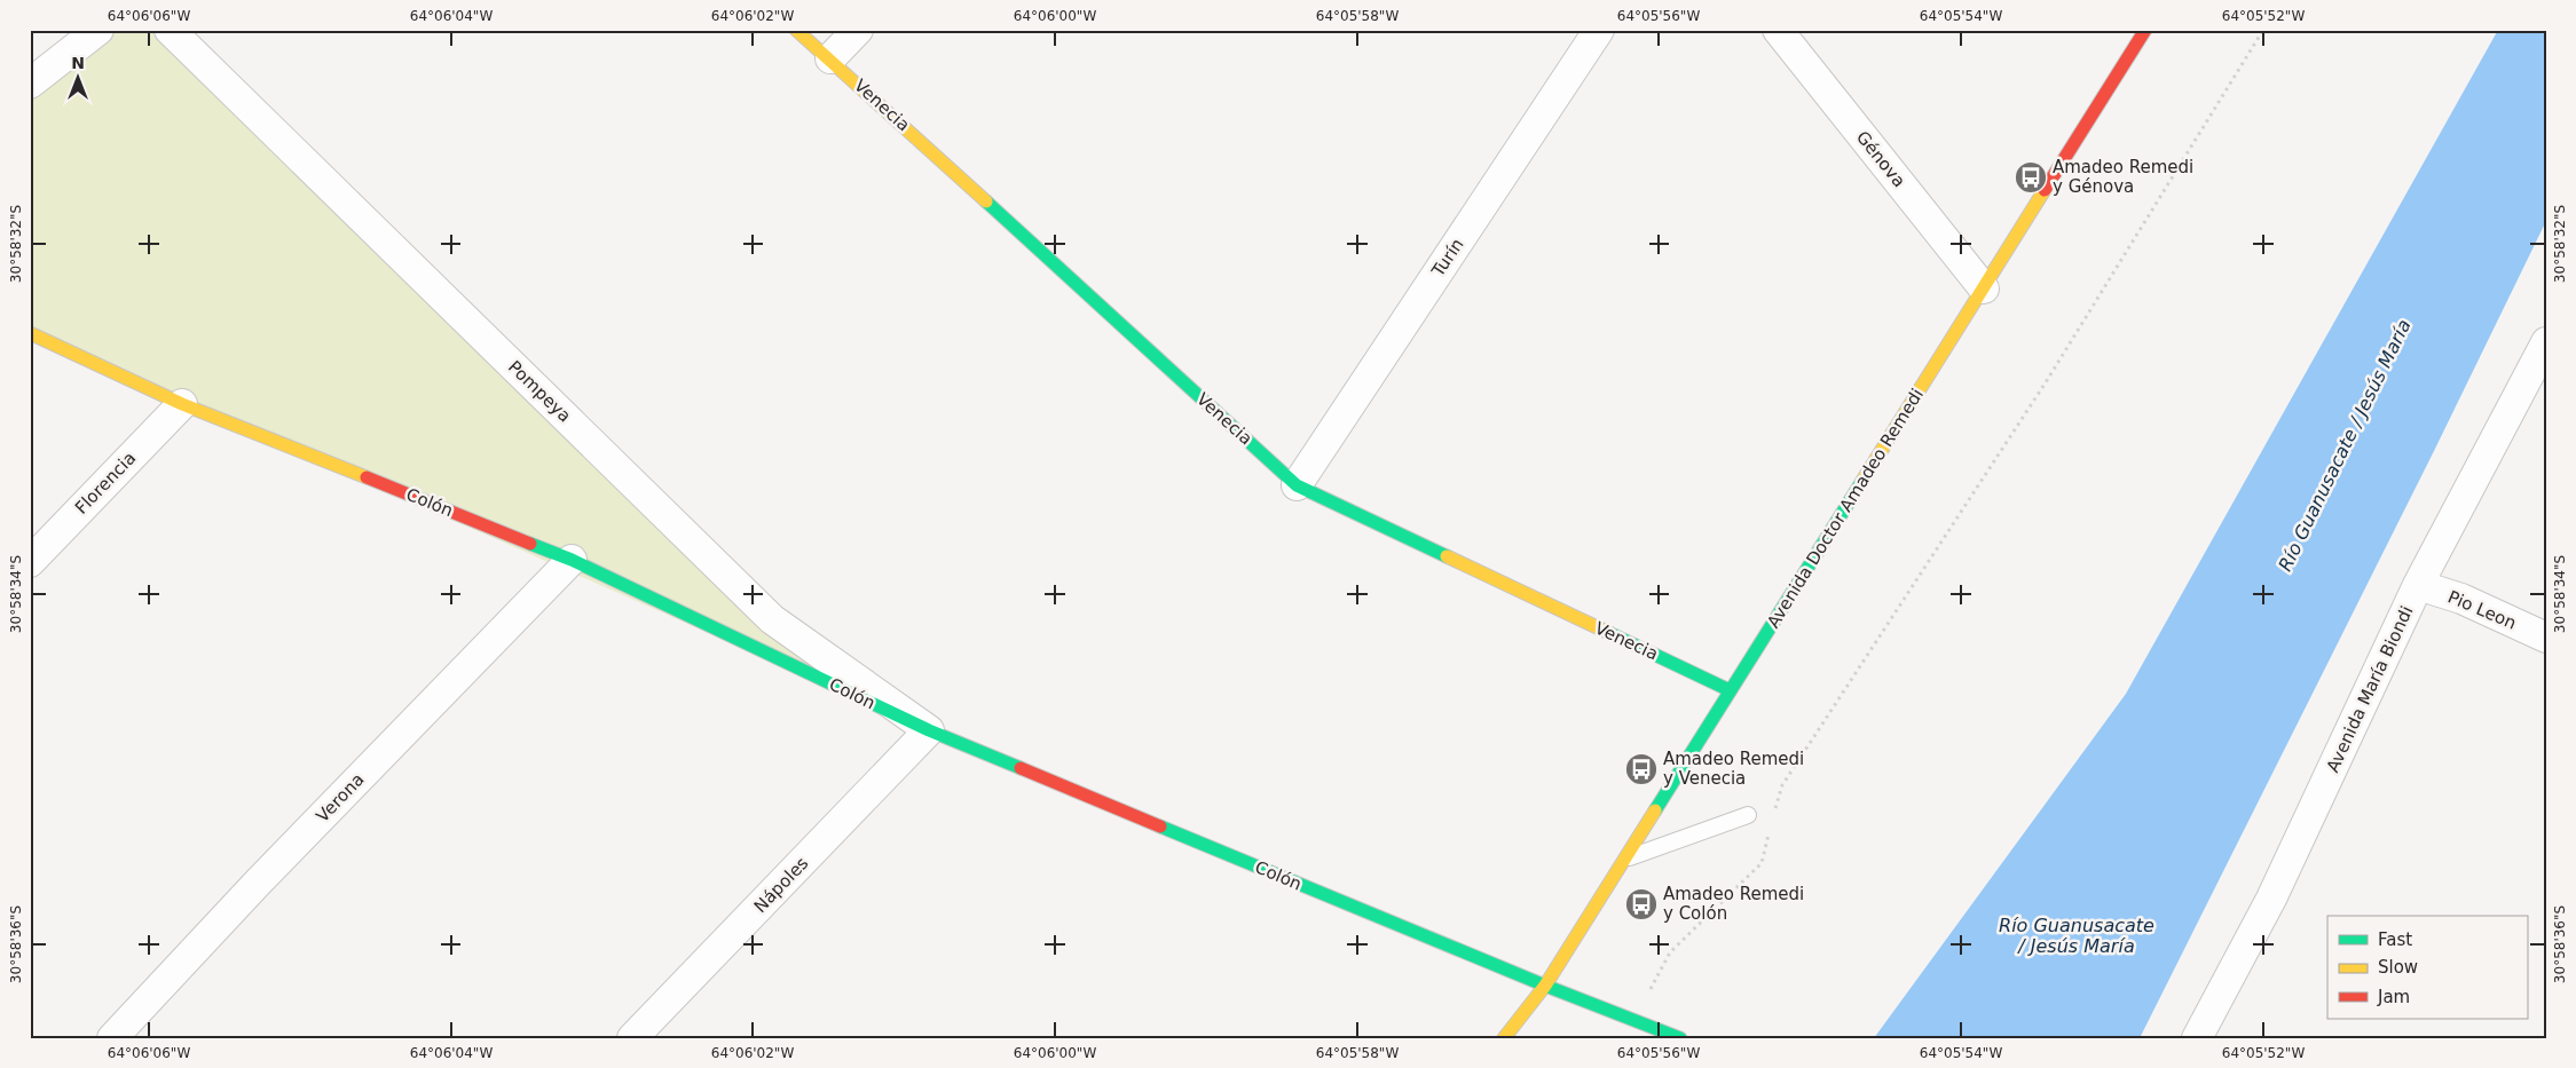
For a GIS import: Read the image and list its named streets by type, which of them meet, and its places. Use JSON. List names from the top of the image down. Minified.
{"streets":{"street":["Venecia","Génova","Turín","Pompeya","Florencia","Colón","Avenida Doctor Amadeo Remedi","Pio Leon","Avenida María Biondi","Verona","Nápoles"]},"crossings":[["Venecia","Turín"],["Venecia","Avenida Doctor Amadeo Remedi"],["Génova","Avenida Doctor Amadeo Remedi"],["Pompeya","Colón"],["Pompeya","Nápoles"],["Florencia","Colón"],["Colón","Avenida Doctor Amadeo Remedi"],["Colón","Verona"],["Colón","Nápoles"],["Pio Leon","Avenida María Biondi"]],"water":["Río Guanusacate / Jesús María"],"places":{"bus stop":["Amadeo Remedi y Génova","Amadeo Remedi y Venecia","Amadeo Remedi y Colón"]},"legend":["Fast","Slow","Jam"],"north":"top","coordinates":["64°06'06\"W","64°06'04\"W","64°06'02\"W","64°06'00\"W","64°05'58\"W","64°05'56\"W","64°05'54\"W","64°05'52\"W","30°58'32\"S","30°58'34\"S","30°58'36\"S"]}
